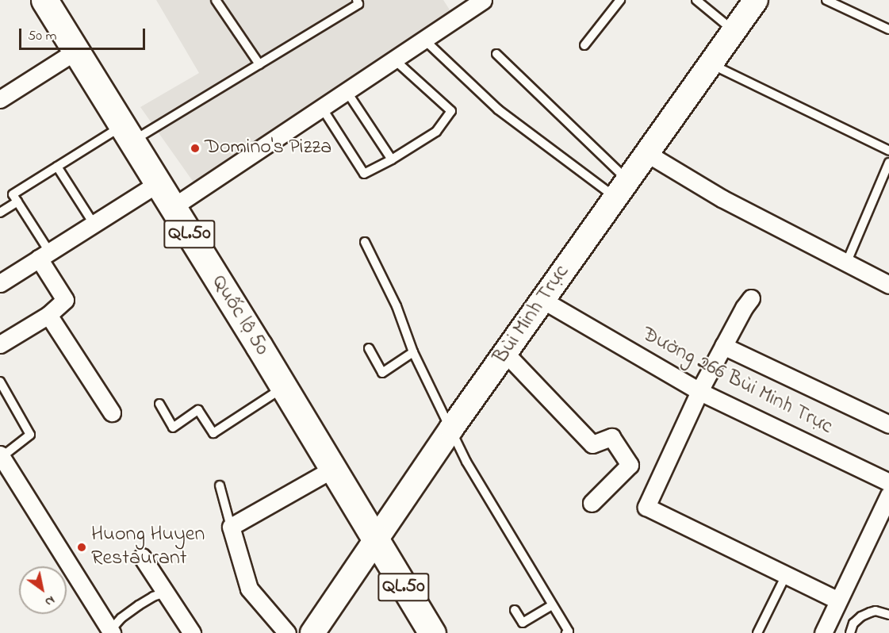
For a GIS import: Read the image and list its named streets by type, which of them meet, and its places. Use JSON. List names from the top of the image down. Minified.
{"streets":{"main road":["QL.50","Quốc lộ 50"],"street":["Bùi Minh Trực","Đường 266 Bùi Minh Trực"]},"crossings":[["Bùi Minh Trực","Quốc lộ 50"],["Bùi Minh Trực","Đường 266 Bùi Minh Trực"]],"places":["Domino's Pizza","Huong Huyen Restaurant"],"scale_bar":"50 m","north":"bottom right"}
